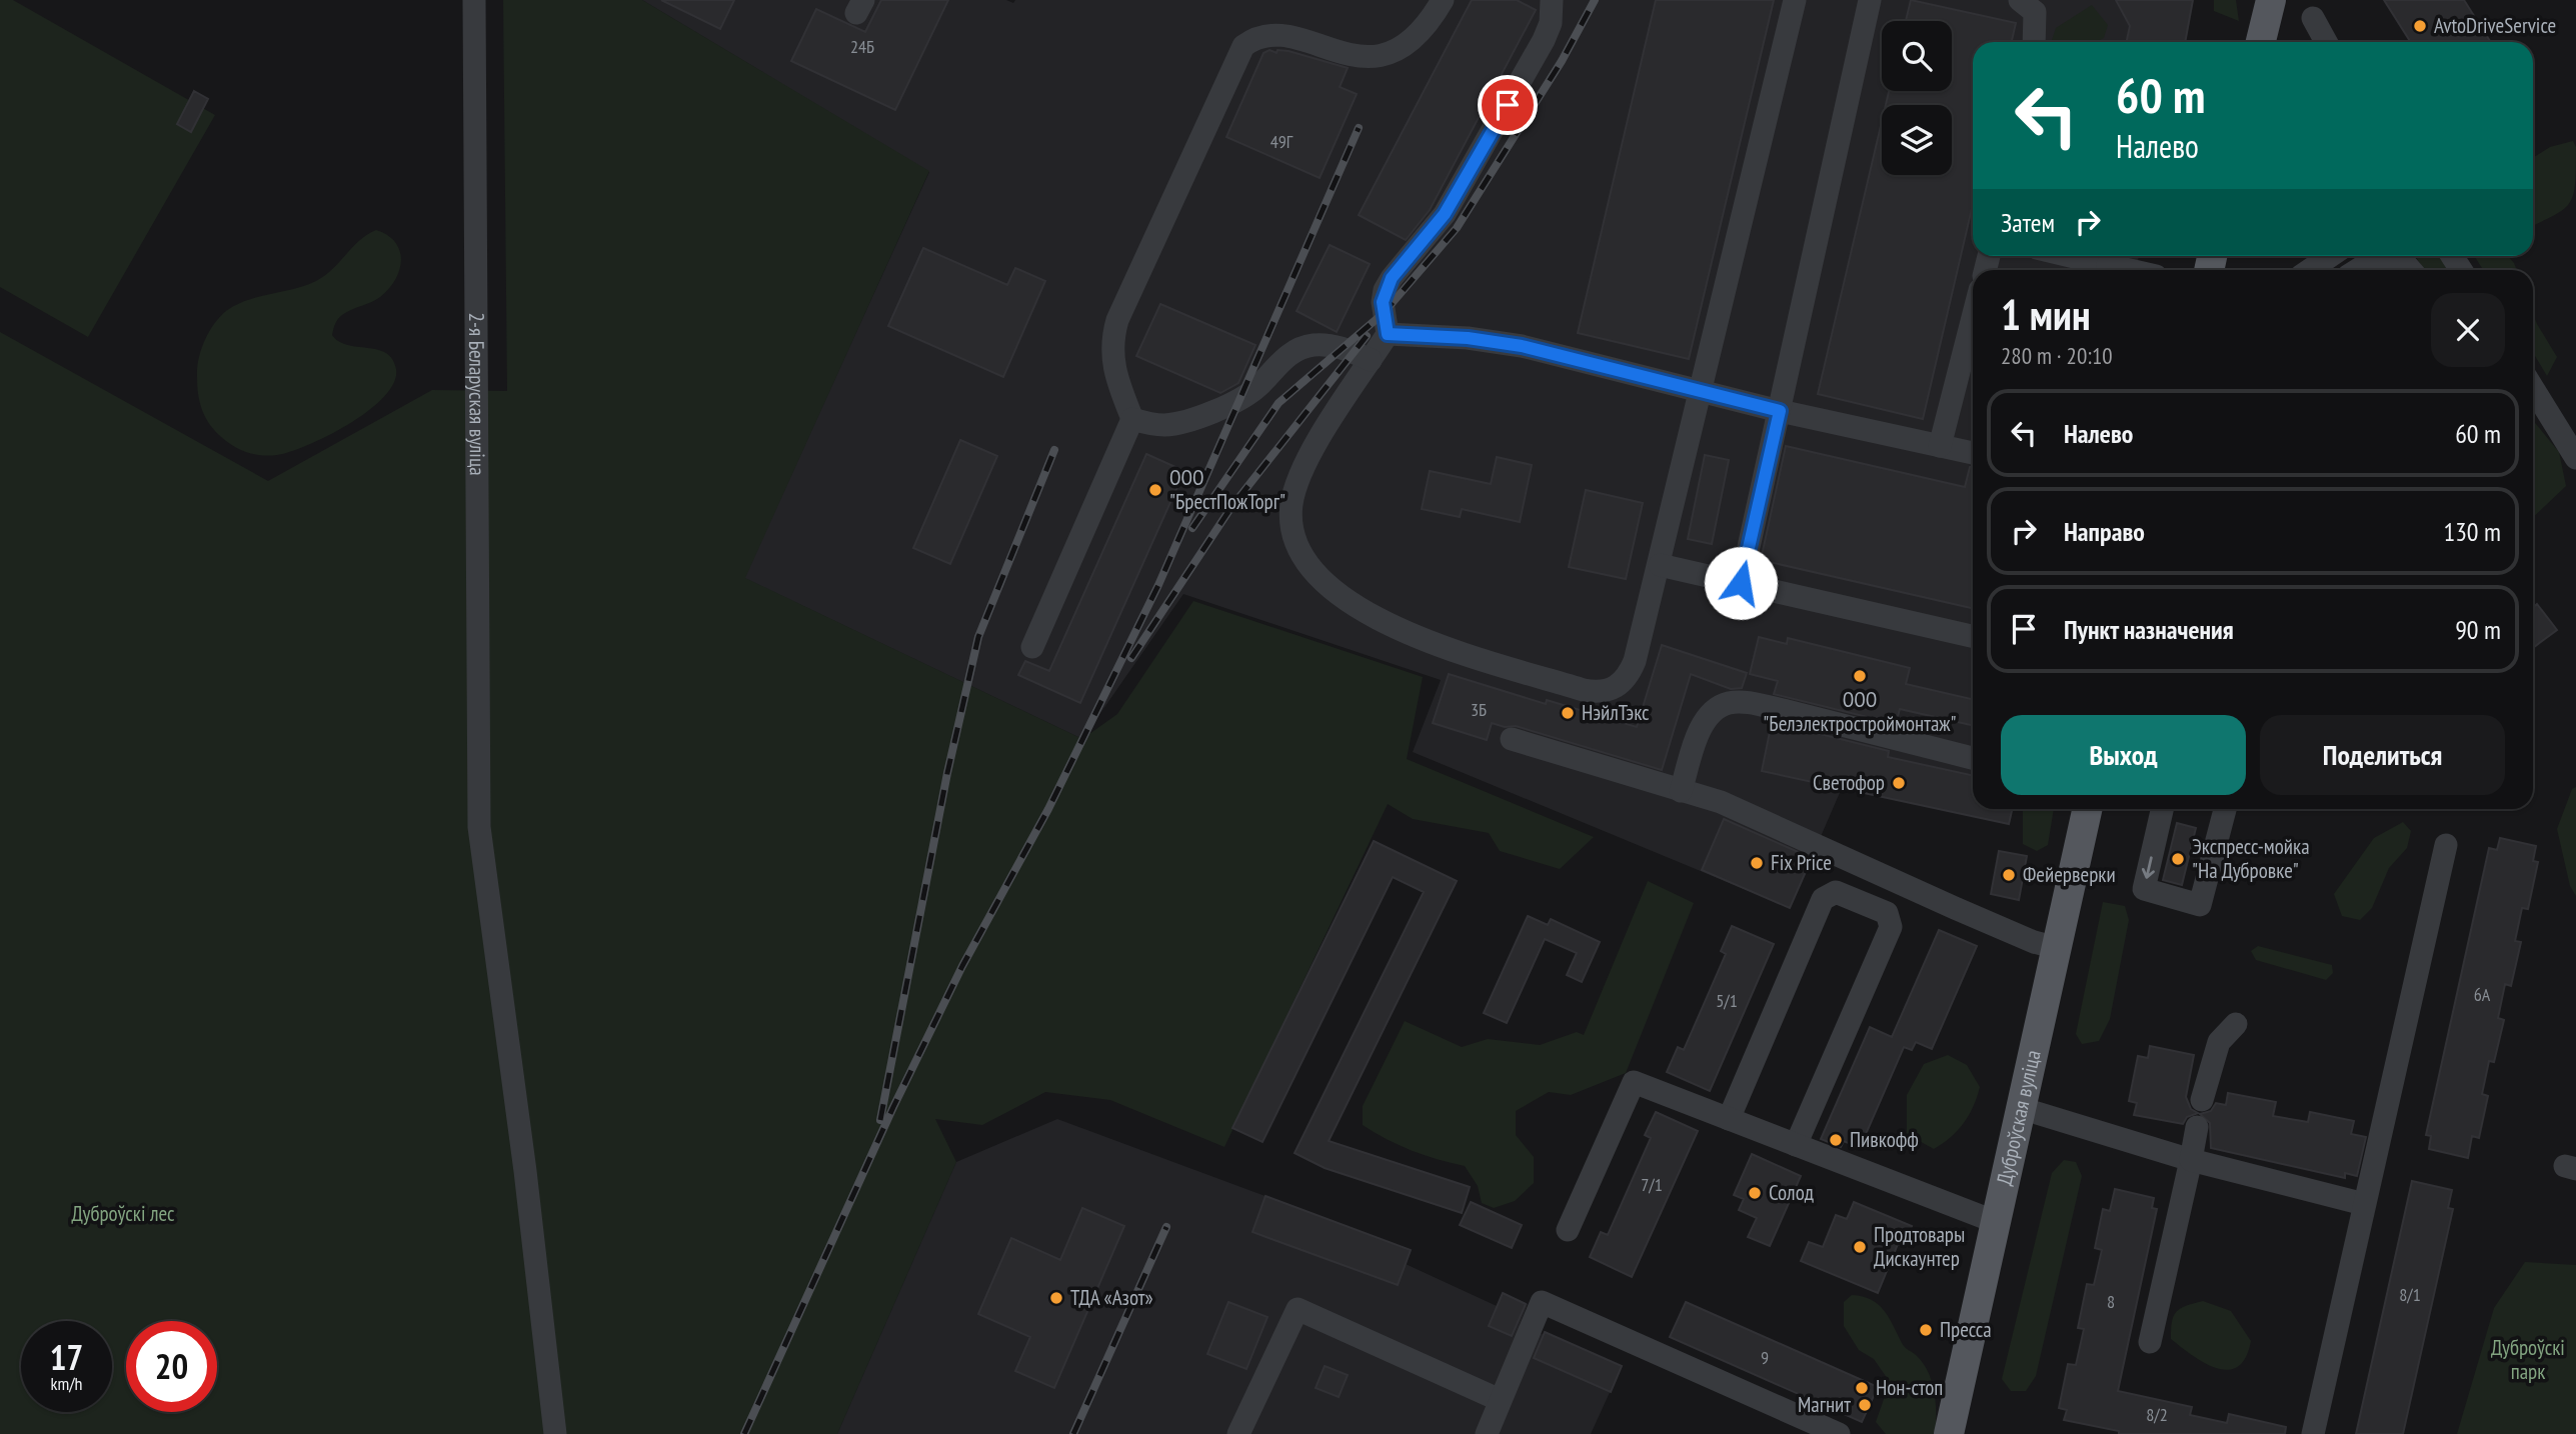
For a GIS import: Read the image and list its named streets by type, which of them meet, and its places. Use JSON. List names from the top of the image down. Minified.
{"streets":{"main road":["Дуброўская вуліца"],"street":["2-я Беларуская вуліца"]},"parks":["Дуброўскі лес","Дуброўскі парк"],"places":["AvtoDriveService","ООО \"БрестПожТорг\"","ООО \"Белэлектростроймонтаж\"","НэйлТэкс","Светофор","Экспресс-мойка \"На Дубровке\"","Fix Price","Фейерверки","Пивкофф","Солод","Продтовары Дискаунтер","ТДА «Азот»","Пресса","Нон-стоп","Магнит"],"house_numbers":["24Б","49Г","3Б","6А","5/1","7/1","8/1","8","9","8/2"],"page":{"turn":["60 m","Налево"],"then":"Затем","heading":["1 мин","280 m · 20:10"],"list":[{"name":"Налево","value":"60 m"},{"name":"Направо","value":"130 m"},{"name":"Пункт назначения","value":"90 m"}],"buttons":["Выход","Поделиться"],"speed":"17 km/h","limit":"20"}}
